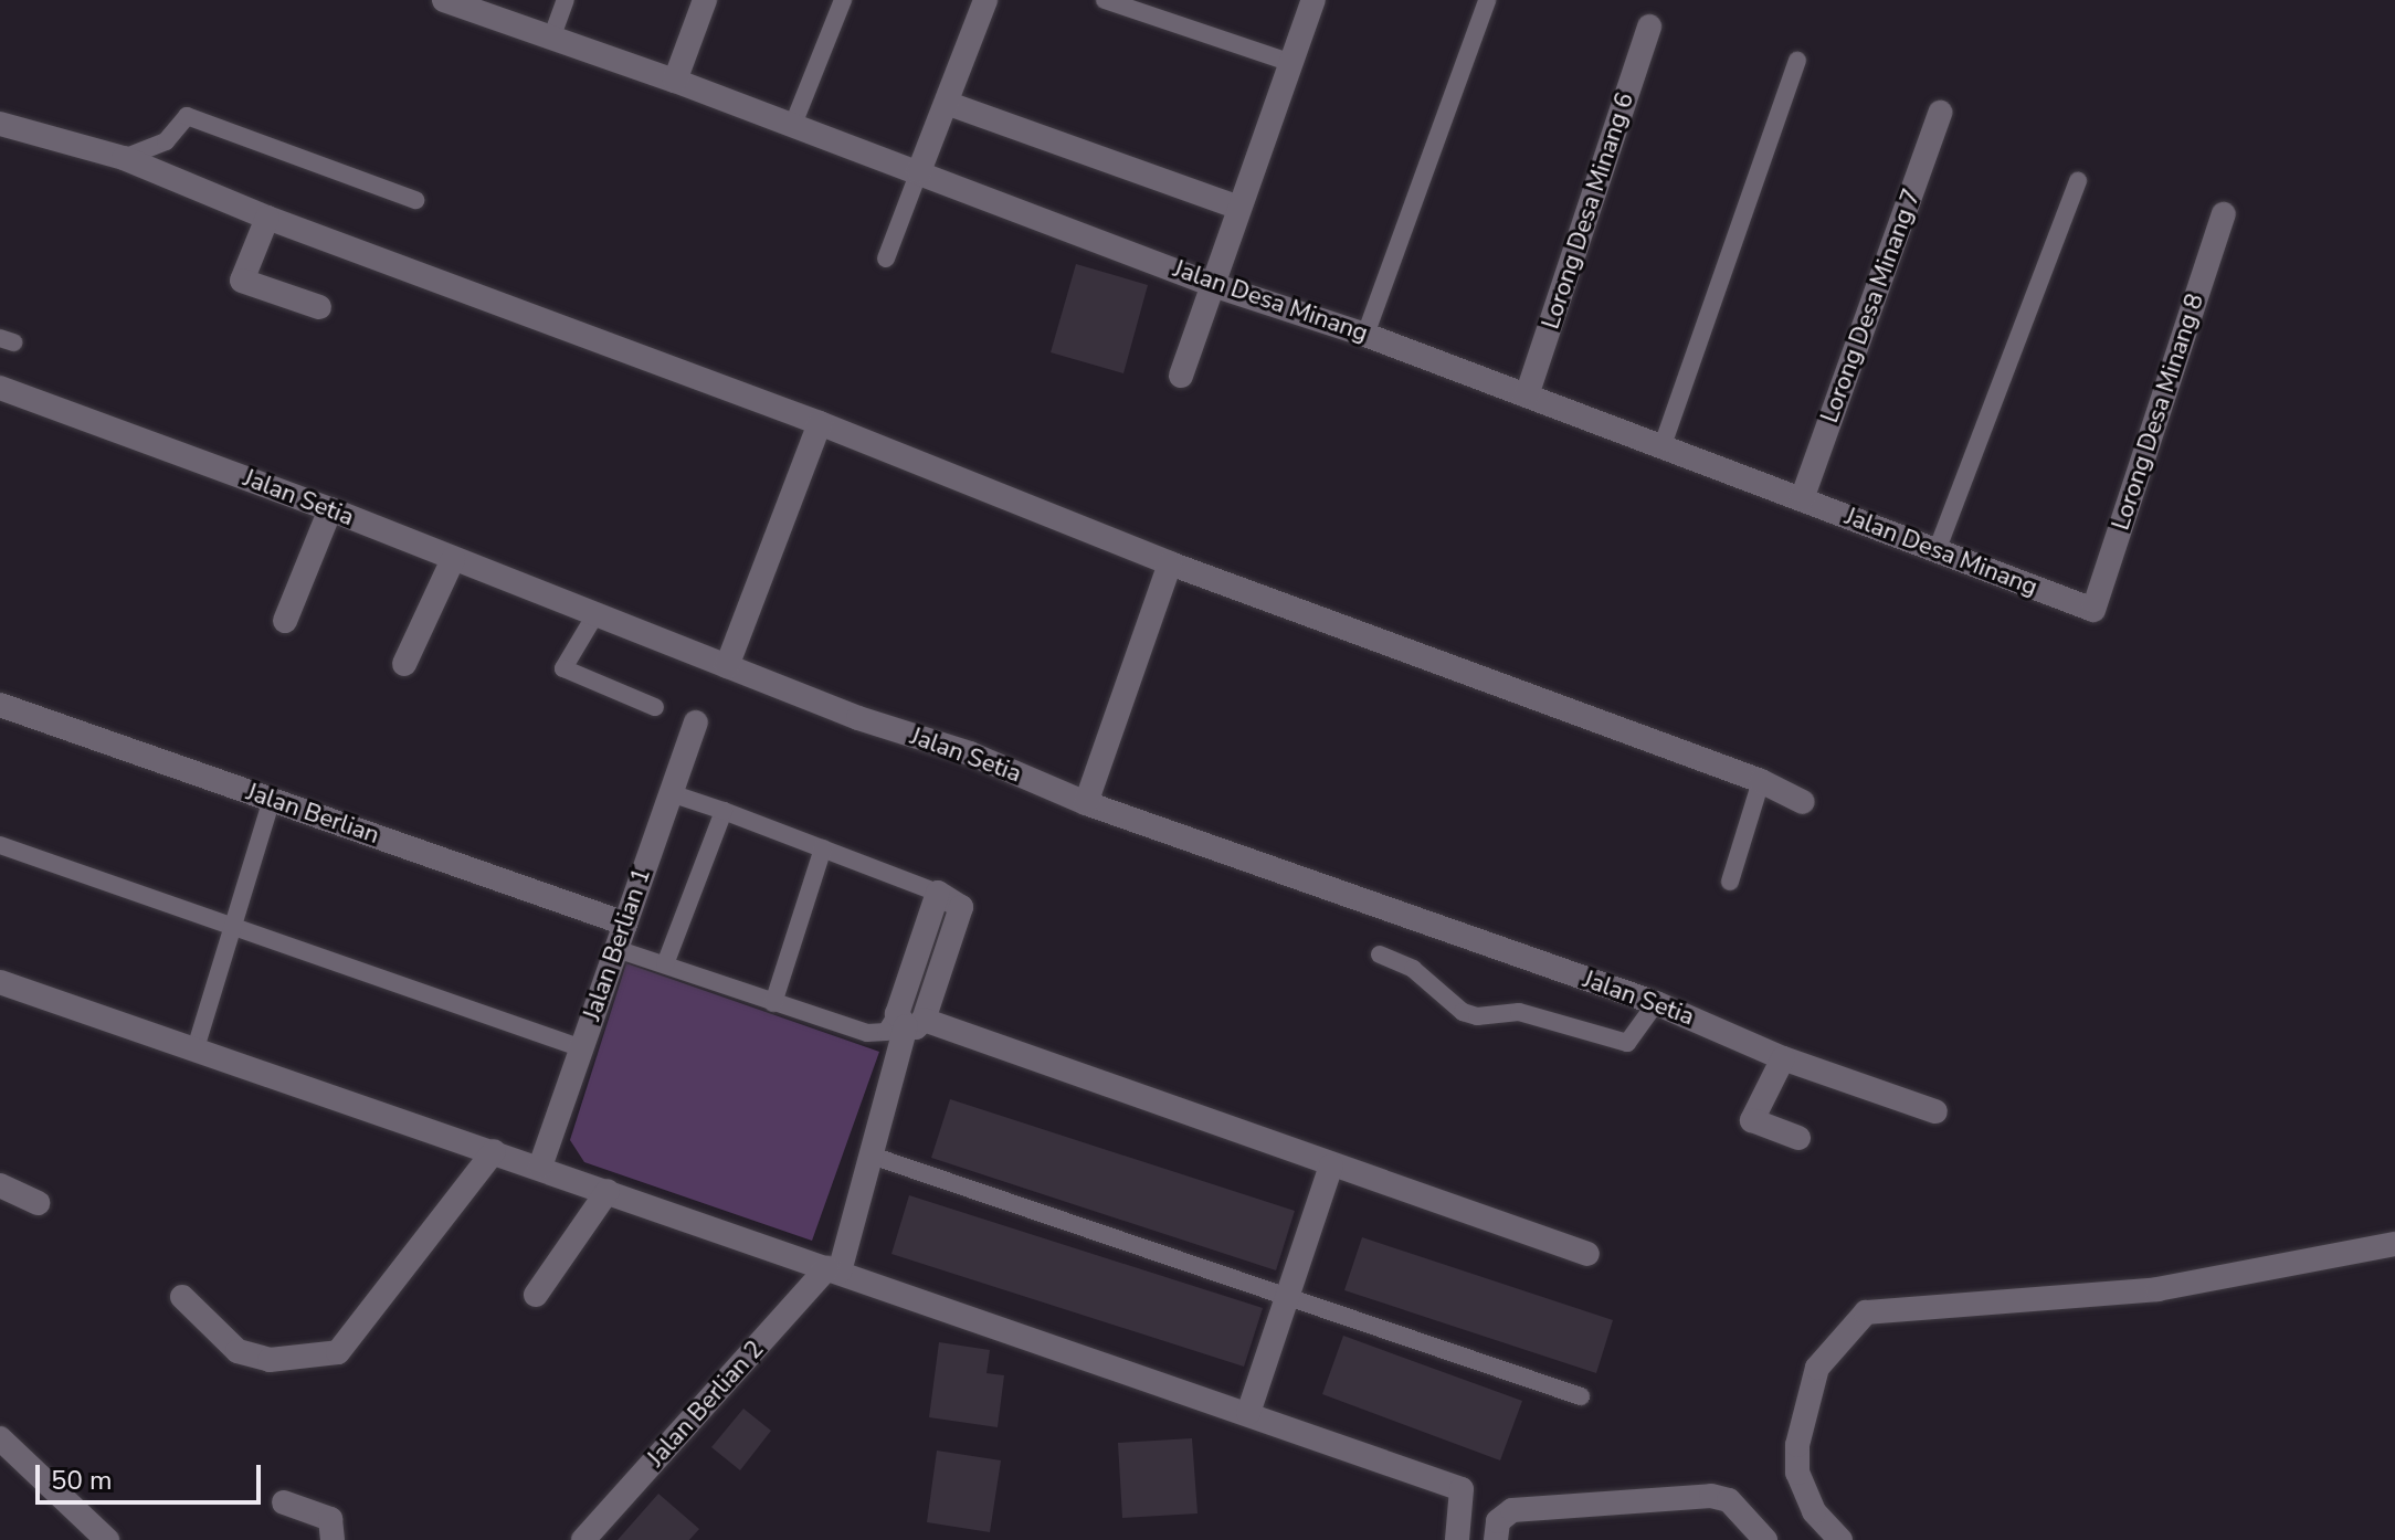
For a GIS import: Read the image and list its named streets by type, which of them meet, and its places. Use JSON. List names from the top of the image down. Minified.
{"streets":{"street":["Lorong Desa Minang 6","Jalan Desa Minang","Lorong Desa Minang 7","Lorong Desa Minang 8","Jalan Setia","Jalan Berlian","Jalan Berlian 1","Jalan Berlian 2"]},"crossings":[["Lorong Desa Minang 6","Jalan Desa Minang"],["Jalan Desa Minang","Lorong Desa Minang 7"],["Jalan Desa Minang","Lorong Desa Minang 8"],["Jalan Berlian","Jalan Berlian 1"]],"scale_bar":"50 m"}
